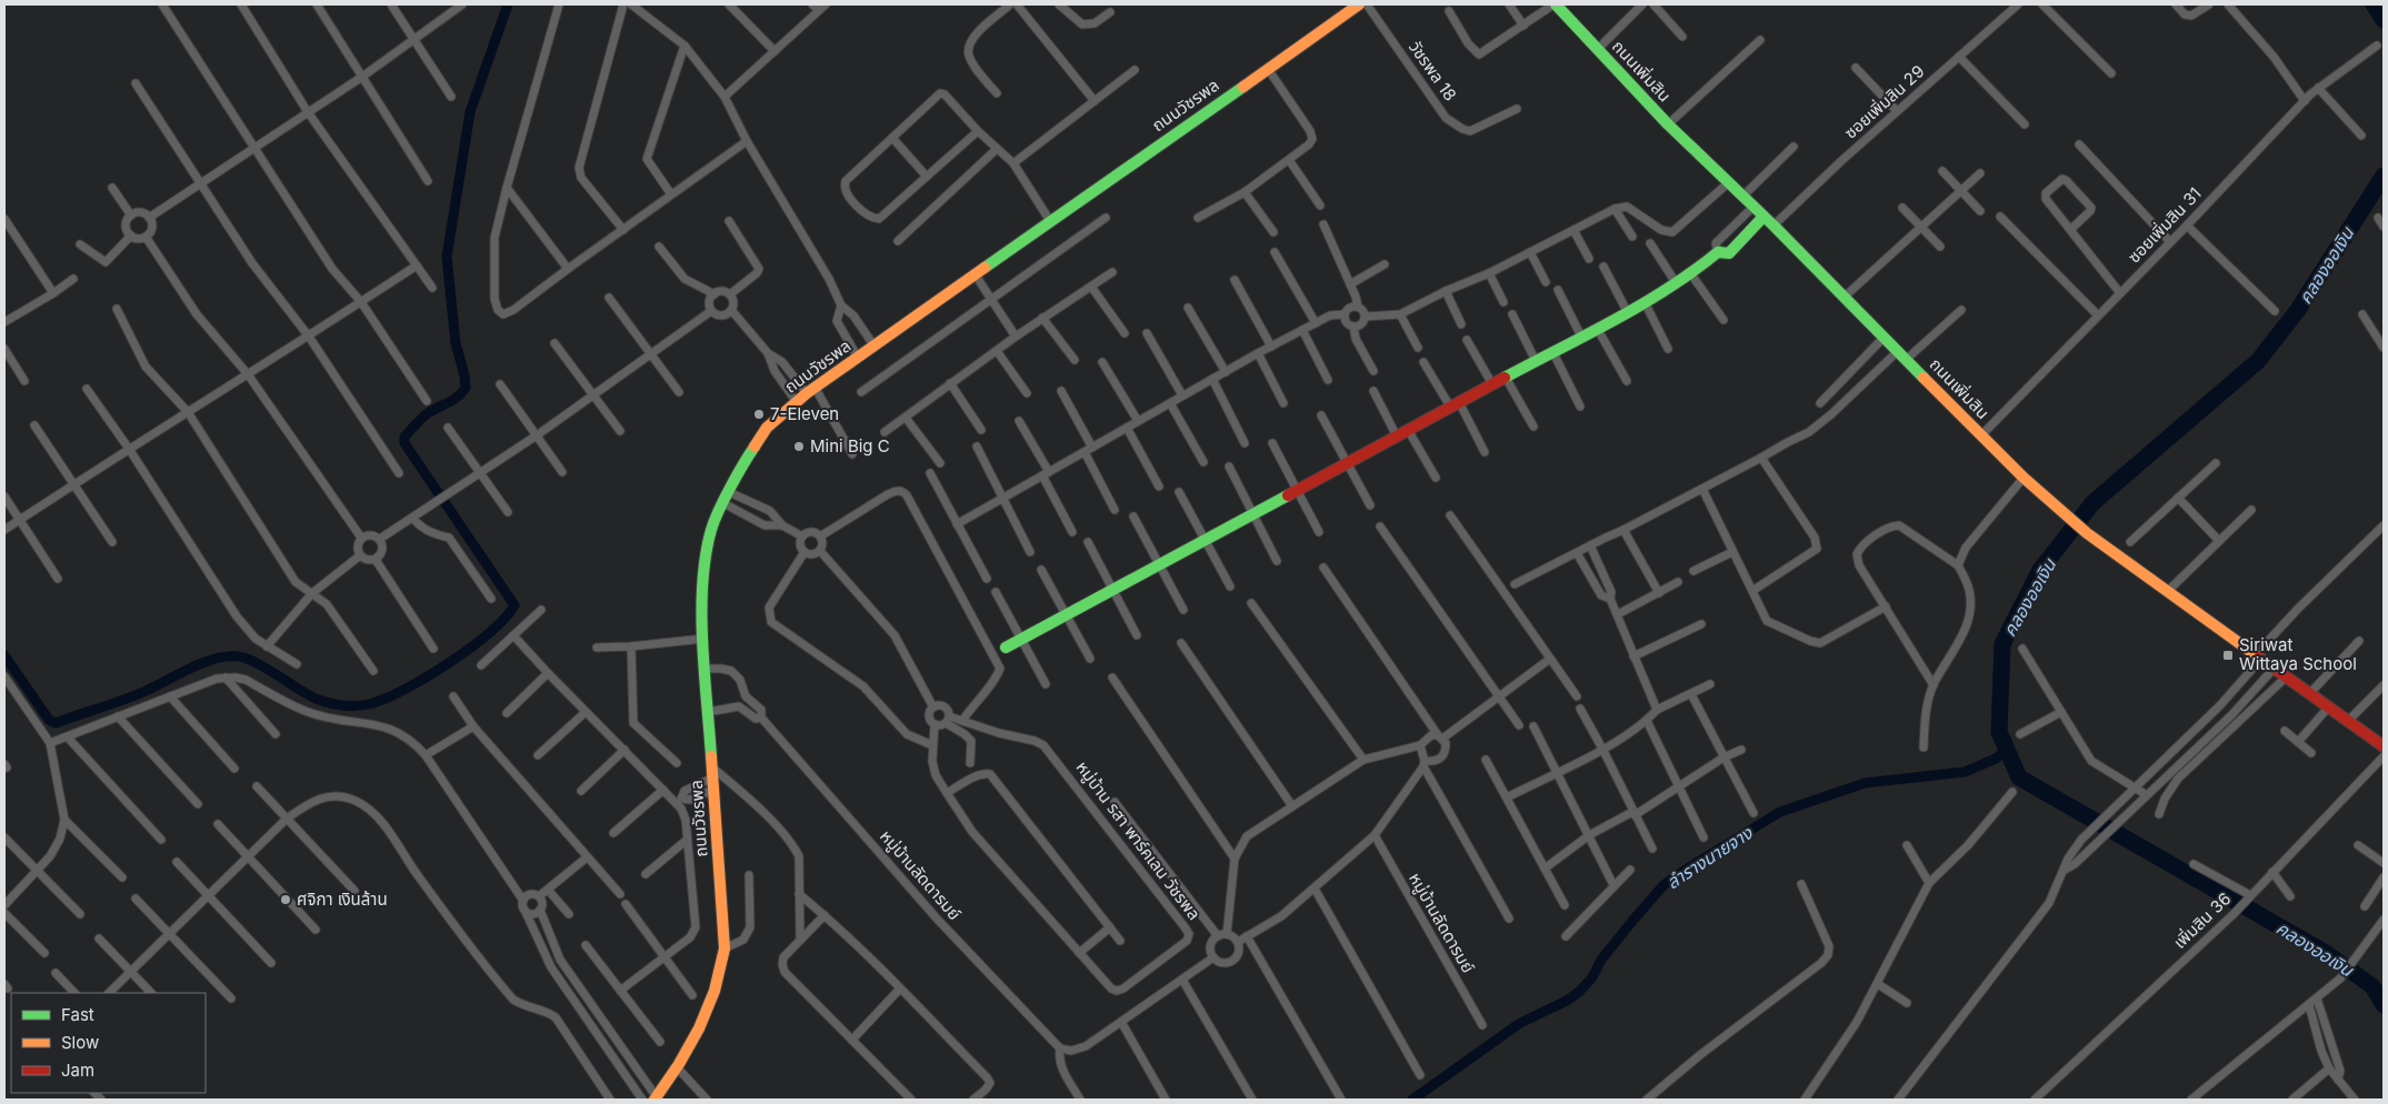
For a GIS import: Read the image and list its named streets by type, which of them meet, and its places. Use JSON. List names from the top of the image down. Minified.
{"streets":{"street":["วัชรพล 18","ถนนเพิ่มสิน","ซอยเพิ่มสิน 29","ถนนวัชรพล","ซอยเพิ่มสิน 31","หมู่บ้าน รสา พาร์คเลน วัชรพล","หมู่บ้านลัดดารมย์","เพิ่มสิน 36"]},"crossings":[["ถนนเพิ่มสิน","ซอยเพิ่มสิน 29"],["ถนนเพิ่มสิน","ซอยเพิ่มสิน 31"],["ถนนวัชรพล","หมู่บ้านลัดดารมย์"]],"water":["คลองออเงิน","ลำรางนายจาง"],"places":{"other":["7-Eleven","Mini Big C","ศจิกา เงินล้าน"],"transit":["Siriwat Wittaya School"]},"legend":["Fast","Slow","Jam"]}
